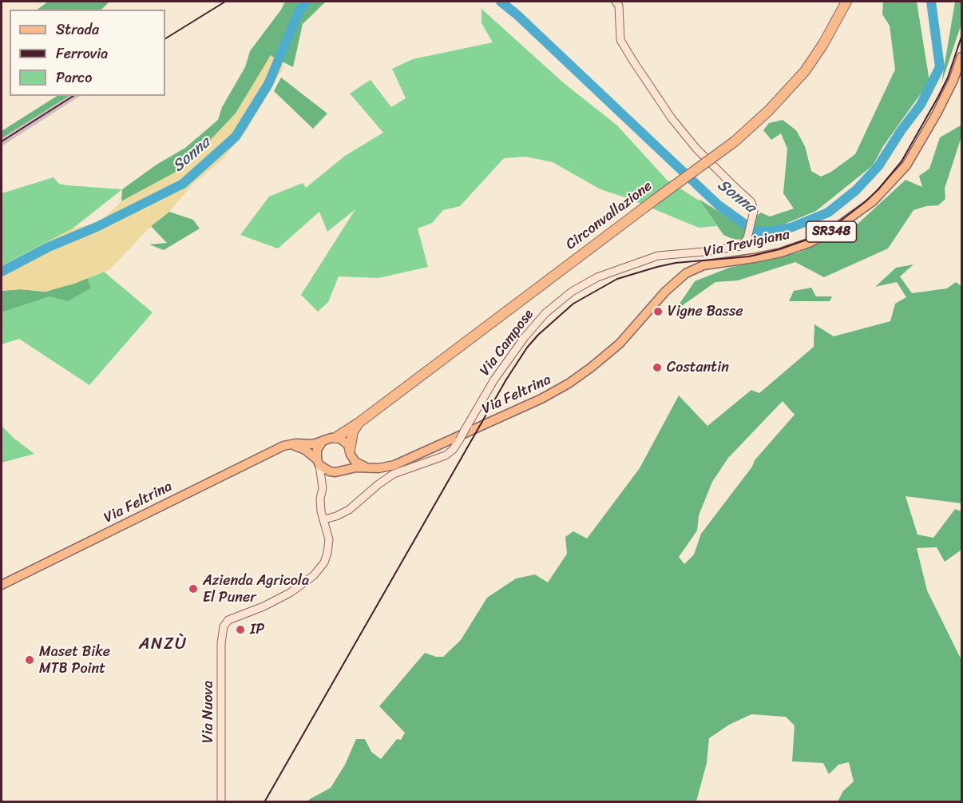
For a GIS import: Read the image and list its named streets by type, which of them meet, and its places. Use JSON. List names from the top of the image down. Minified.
{"streets":{"highway":["Circonvallazione"],"main road":["SR348","Via Trevigiana","Via Feltrina"],"street":["Via Campose","Via Nuova"]},"crossings":[["Circonvallazione","Via Feltrina"],["Via Trevigiana","Via Feltrina"],["Via Campose","Via Nuova"]],"districts":["ANZÙ"],"water":["Sonna"],"places":["Vigne Basse","Costantin","Azienda Agricola El Puner","IP","Maset Bike MTB Point"],"legend":["Strada","Ferrovia","Parco"]}
